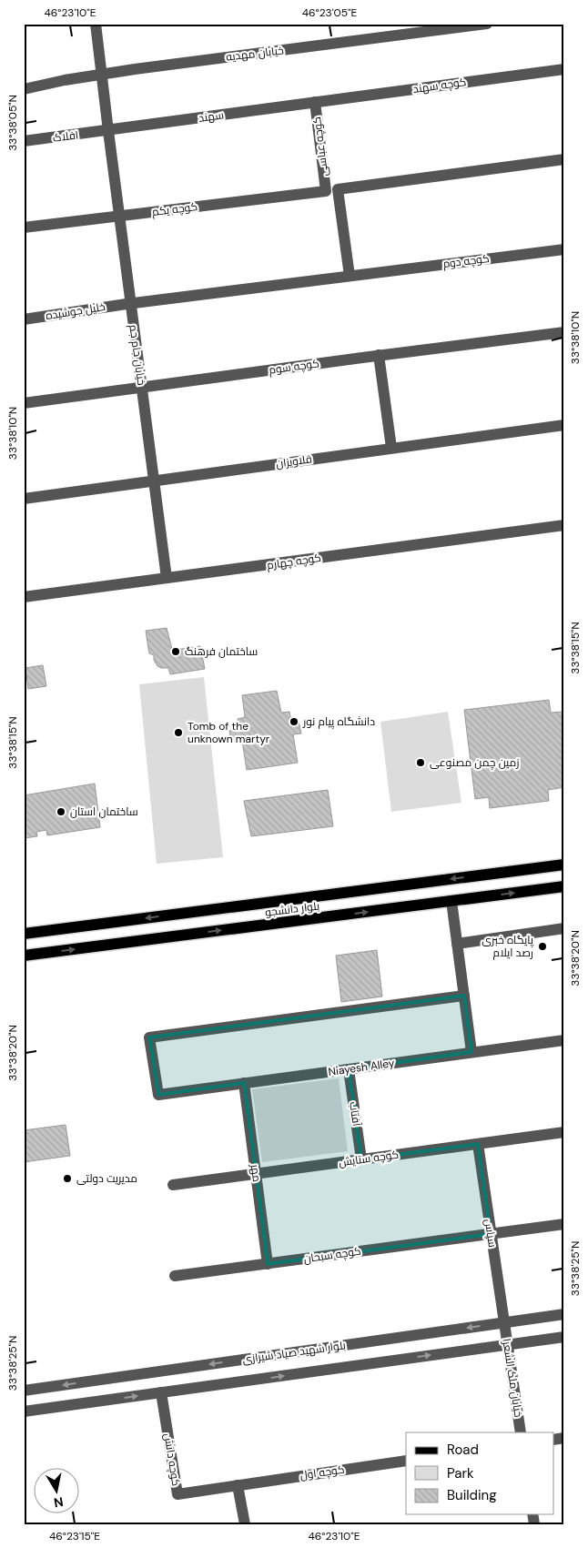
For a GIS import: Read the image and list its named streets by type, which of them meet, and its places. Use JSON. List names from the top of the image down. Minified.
{"streets":{"main road":["بلوار دانشجو"],"street":["خیابان مهدیه","کوچه سهند","سهند","افلاک","کوچه عباسی","کوچه یکم","کوچه دوم","خلیل جوشیده","خیابان جام جم","کوچه سوم","قلاویزان","کوچه چهارم","Niayesh Alley","آفتاب","کوچه ستایش","مهر","سپاس","کوچه سبحان","بلوار شهید صیاد شیرازی","خیابان ملک الشعرا","کوچه دانش","کوچه اول"]},"crossings":[["خیابان مهدیه","خیابان جام جم"],["کوچه سهند","سهند"],["کوچه سهند","کوچه عباسی"],["سهند","افلاک"],["سهند","کوچه عباسی"],["سهند","خیابان جام جم"],["افلاک","خیابان جام جم"],["کوچه عباسی","کوچه یکم"],["کوچه یکم","خیابان جام جم"],["کوچه دوم","خلیل جوشیده"],["خلیل جوشیده","خیابان جام جم"],["خیابان جام جم","کوچه سوم"],["خیابان جام جم","قلاویزان"],["خیابان جام جم","کوچه چهارم"],["Niayesh Alley","آفتاب"],["Niayesh Alley","مهر"],["آفتاب","کوچه ستایش"],["کوچه ستایش","مهر"],["کوچه ستایش","سپاس"],["مهر","کوچه سبحان"],["سپاس","کوچه سبحان"],["سپاس","بلوار شهید صیاد شیرازی"],["سپاس","خیابان ملک الشعرا"],["بلوار شهید صیاد شیرازی","خیابان ملک الشعرا"],["بلوار شهید صیاد شیرازی","کوچه دانش"],["کوچه دانش","کوچه اول"]],"places":["ساختمان فرهنگ","دانشگاه پیام نور","Tomb of the unknown martyr","زمین چمن مصنوعی","ساختمان استان","پایگاه خبری رصد ایلام","مدیریت دولتی"],"legend":["Road","Park","Building"],"north":"bottom","coordinates":["46°23'10\"E","46°23'05\"E","33°38'05\"N","33°38'10\"N","33°38'15\"N","33°38'20\"N","33°38'25\"N","46°23'15\"E"]}
